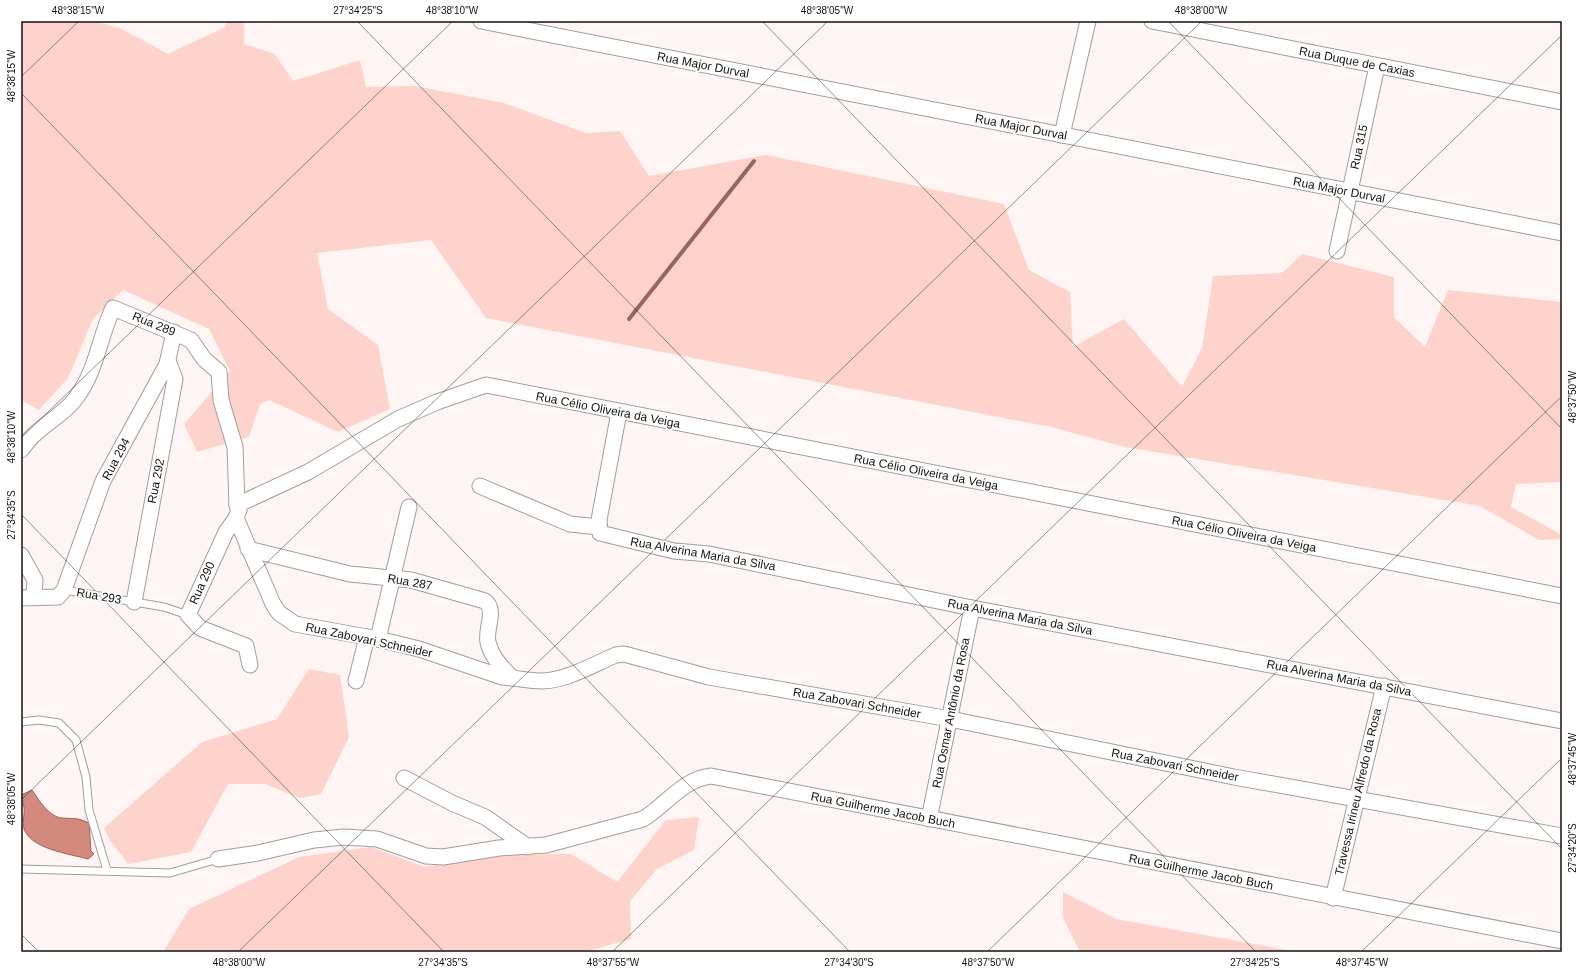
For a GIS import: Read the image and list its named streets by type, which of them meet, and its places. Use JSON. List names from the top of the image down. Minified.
{"streets":{"street":["Rua Duque de Caxias","Rua Major Durval","Rua 315","Rua 289","Rua Célio Oliveira da Veiga","Rua 294","Rua 292","Rua Alverina Maria da Silva","Rua 287","Rua 290","Rua Zabovari Schneider","Rua Osmar Antônio da Rosa","Travessa Irineu Alfredo da Rosa","Rua Guilherme Jacob Buch"],"lane":["Rua 293"]},"crossings":[["Rua Duque de Caxias","Rua 315"],["Rua Major Durval","Rua 315"],["Rua 289","Rua Célio Oliveira da Veiga"],["Rua 289","Rua 294"],["Rua 289","Rua 290"],["Rua 289","Rua Zabovari Schneider"],["Rua Célio Oliveira da Veiga","Rua 290"],["Rua Célio Oliveira da Veiga","Rua Zabovari Schneider"],["Rua 294","Rua 292"],["Rua 294","Rua 293"],["Rua 292","Rua 293"],["Rua Alverina Maria da Silva","Rua Osmar Antônio da Rosa"],["Rua Alverina Maria da Silva","Travessa Irineu Alfredo da Rosa"],["Rua 287","Rua Zabovari Schneider"],["Rua 290","Rua 293"],["Rua 290","Rua Zabovari Schneider"],["Rua Zabovari Schneider","Rua Osmar Antônio da Rosa"],["Rua Zabovari Schneider","Travessa Irineu Alfredo da Rosa"],["Rua Osmar Antônio da Rosa","Rua Guilherme Jacob Buch"],["Travessa Irineu Alfredo da Rosa","Rua Guilherme Jacob Buch"]],"coordinates":["48°38'15\"W","27°34'25\"S","48°38'10\"W","48°38'05\"W","48°38'00\"W","48°37'50\"W","27°34'35\"S","48°37'45\"W","27°34'20\"S","48°37'55\"W","27°34'30\"S"]}
